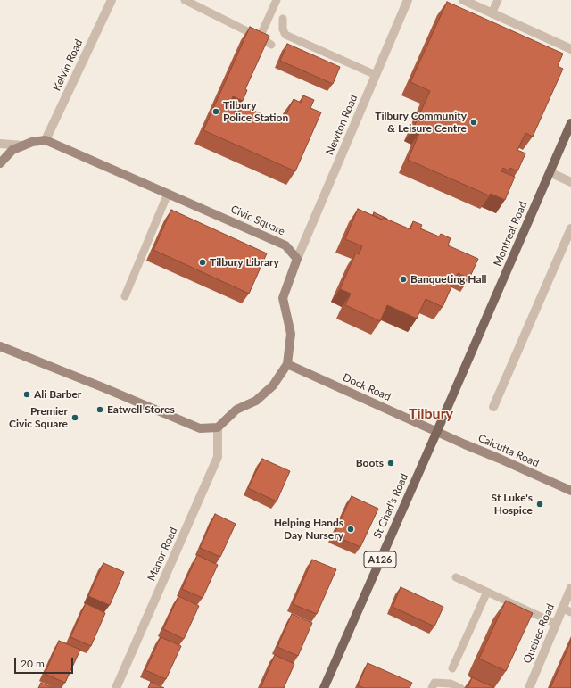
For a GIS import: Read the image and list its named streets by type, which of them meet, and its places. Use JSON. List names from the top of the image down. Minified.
{"streets":{"main road":["Montreal Road","St Chad's Road","A126"],"street":["Kelvin Road","Newton Road","Civic Square","Dock Road","Calcutta Road","Manor Road","Quebec Road"]},"crossings":[["Kelvin Road","Civic Square"],["Newton Road","Civic Square"],["Montreal Road","Dock Road"],["Montreal Road","Calcutta Road"],["Montreal Road","St Chad's Road"],["Dock Road","Calcutta Road"],["Dock Road","St Chad's Road"],["Calcutta Road","St Chad's Road"]],"districts":["Tilbury"],"places":["Tilbury Police Station","Tilbury Community & Leisure Centre","Tilbury Library","Banqueting Hall","Ali Barber","Eatwell Stores","Premier Civic Square","Boots","St Luke's Hospice","Helping Hands Day Nursery"],"scale_bar":"20 m"}
